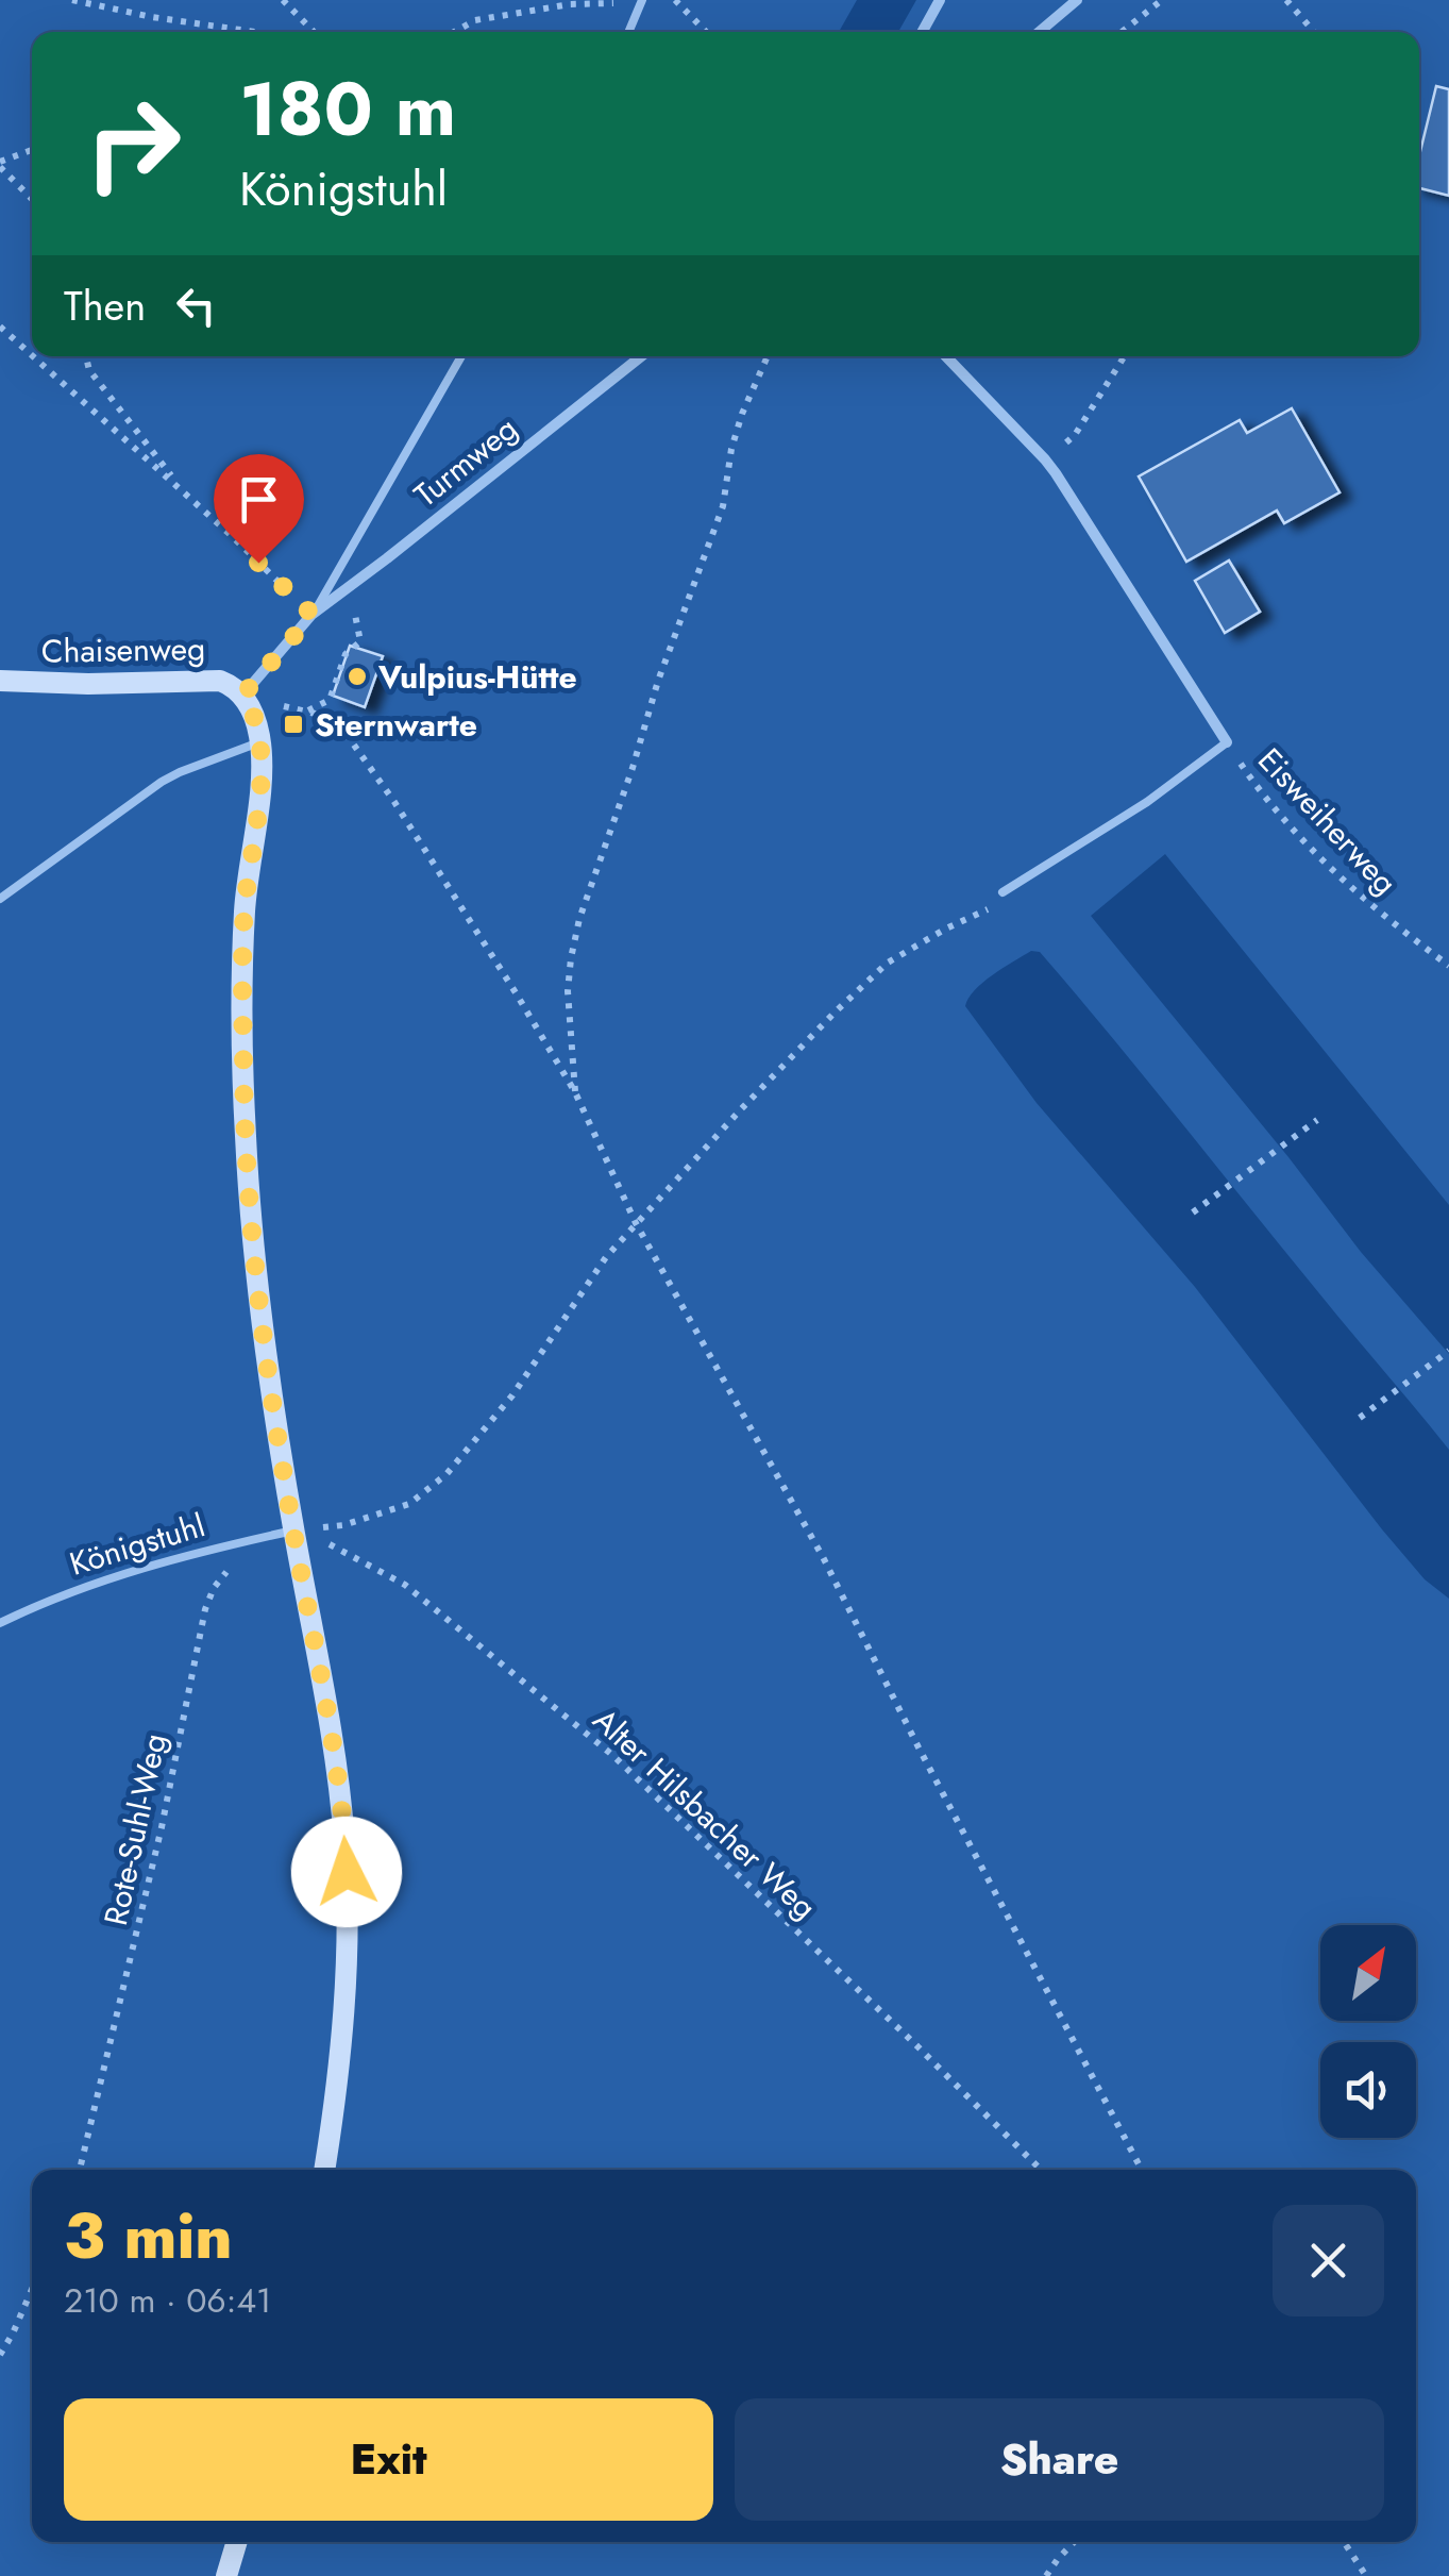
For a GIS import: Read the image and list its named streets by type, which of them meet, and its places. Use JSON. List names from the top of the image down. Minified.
{"streets":{"street":["Turmweg","Chaisenweg"],"lane":["Königstuhl"],"path":["Eisweiherweg","Alter Hilsbacher Weg","Rote-Suhl-Weg"]},"crossings":[["Königstuhl","Alter Hilsbacher Weg"]],"places":{"other":["Vulpius-Hütte"],"transit":["Sternwarte"]},"north":"top right","page":{"turn":["180 m","Königstuhl"],"then":"Then","heading":["3 min","210 m · 06:41"],"buttons":["Exit","Share"]}}
